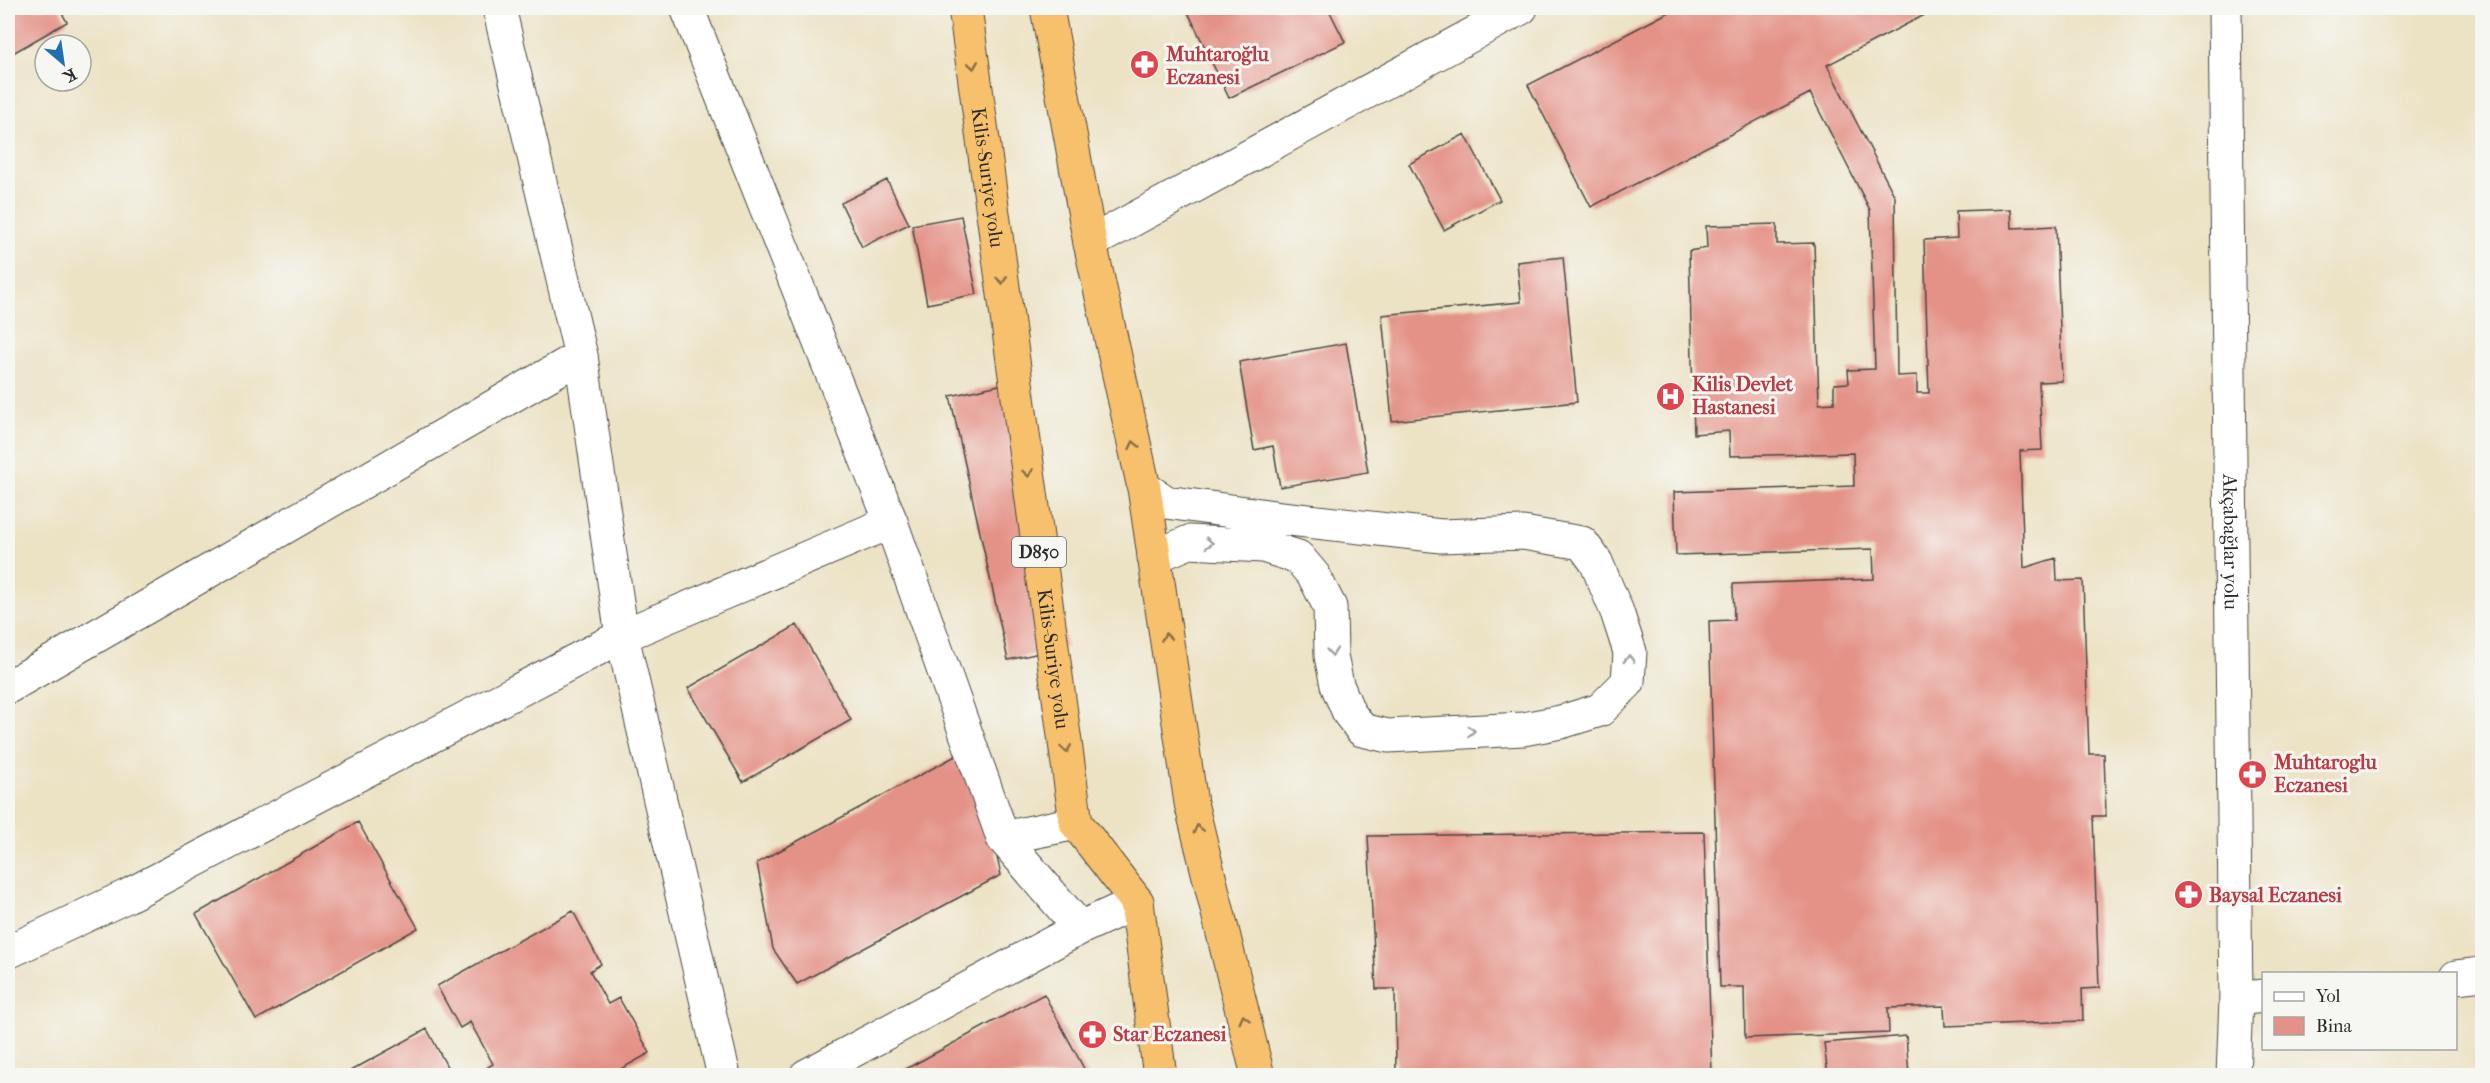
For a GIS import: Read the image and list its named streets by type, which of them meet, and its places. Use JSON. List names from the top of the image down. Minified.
{"streets":{"highway":["Kilis-Suriye yolu","D850"],"street":["Akçabağlar yolu"]},"places":{"pharmacy":["Muhtaroğlu Eczanesi","Muhtaroglu Eczanesi","Baysal Eczanesi","Star Eczanesi"],"hospital":["Kilis Devlet Hastanesi"]},"legend":["Yol","Bina"],"north":"bottom right"}
